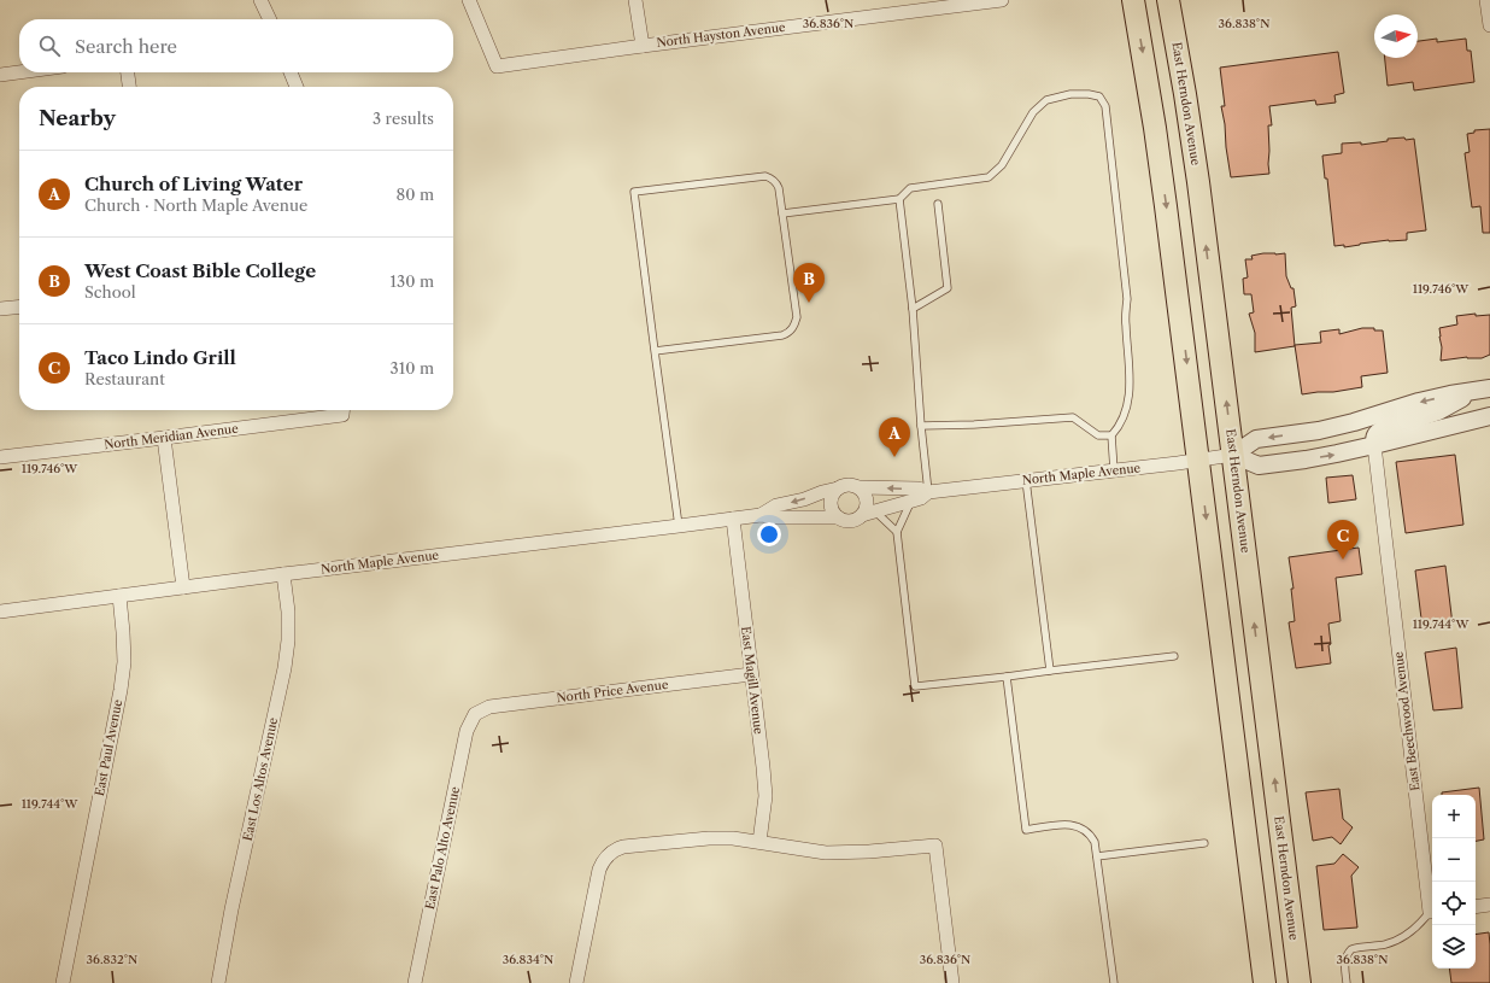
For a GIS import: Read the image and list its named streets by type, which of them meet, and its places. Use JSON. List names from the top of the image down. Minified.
{"streets":{"main road":["East Herndon Avenue"],"street":["North Hayston Avenue","North Meridian Avenue","North Maple Avenue","East Magill Avenue","North Price Avenue","East Beechwood Avenue","East Paul Avenue","East Los Altos Avenue","East Palo Alto Avenue"]},"crossings":[["East Herndon Avenue","North Maple Avenue"],["North Maple Avenue","East Magill Avenue"],["North Maple Avenue","East Paul Avenue"],["North Maple Avenue","East Los Altos Avenue"],["East Magill Avenue","North Price Avenue"],["North Price Avenue","East Palo Alto Avenue"]],"north":"right","page":{"search":"Search here","heading":["Nearby","3 results"],"list":[{"mark":"A","name":"Church of Living Water","note":"Church · North Maple Avenue","value":"80 m"},{"mark":"B","name":"West Coast Bible College","note":"School","value":"130 m"},{"mark":"C","name":"Taco Lindo Grill","note":"Restaurant","value":"310 m"}],"pins":["B","A","C"],"map_buttons":["+","−"]},"coordinates":["36.836°N","36.838°N","119.746°W","119.744°W","36.832°N","36.834°N"]}
